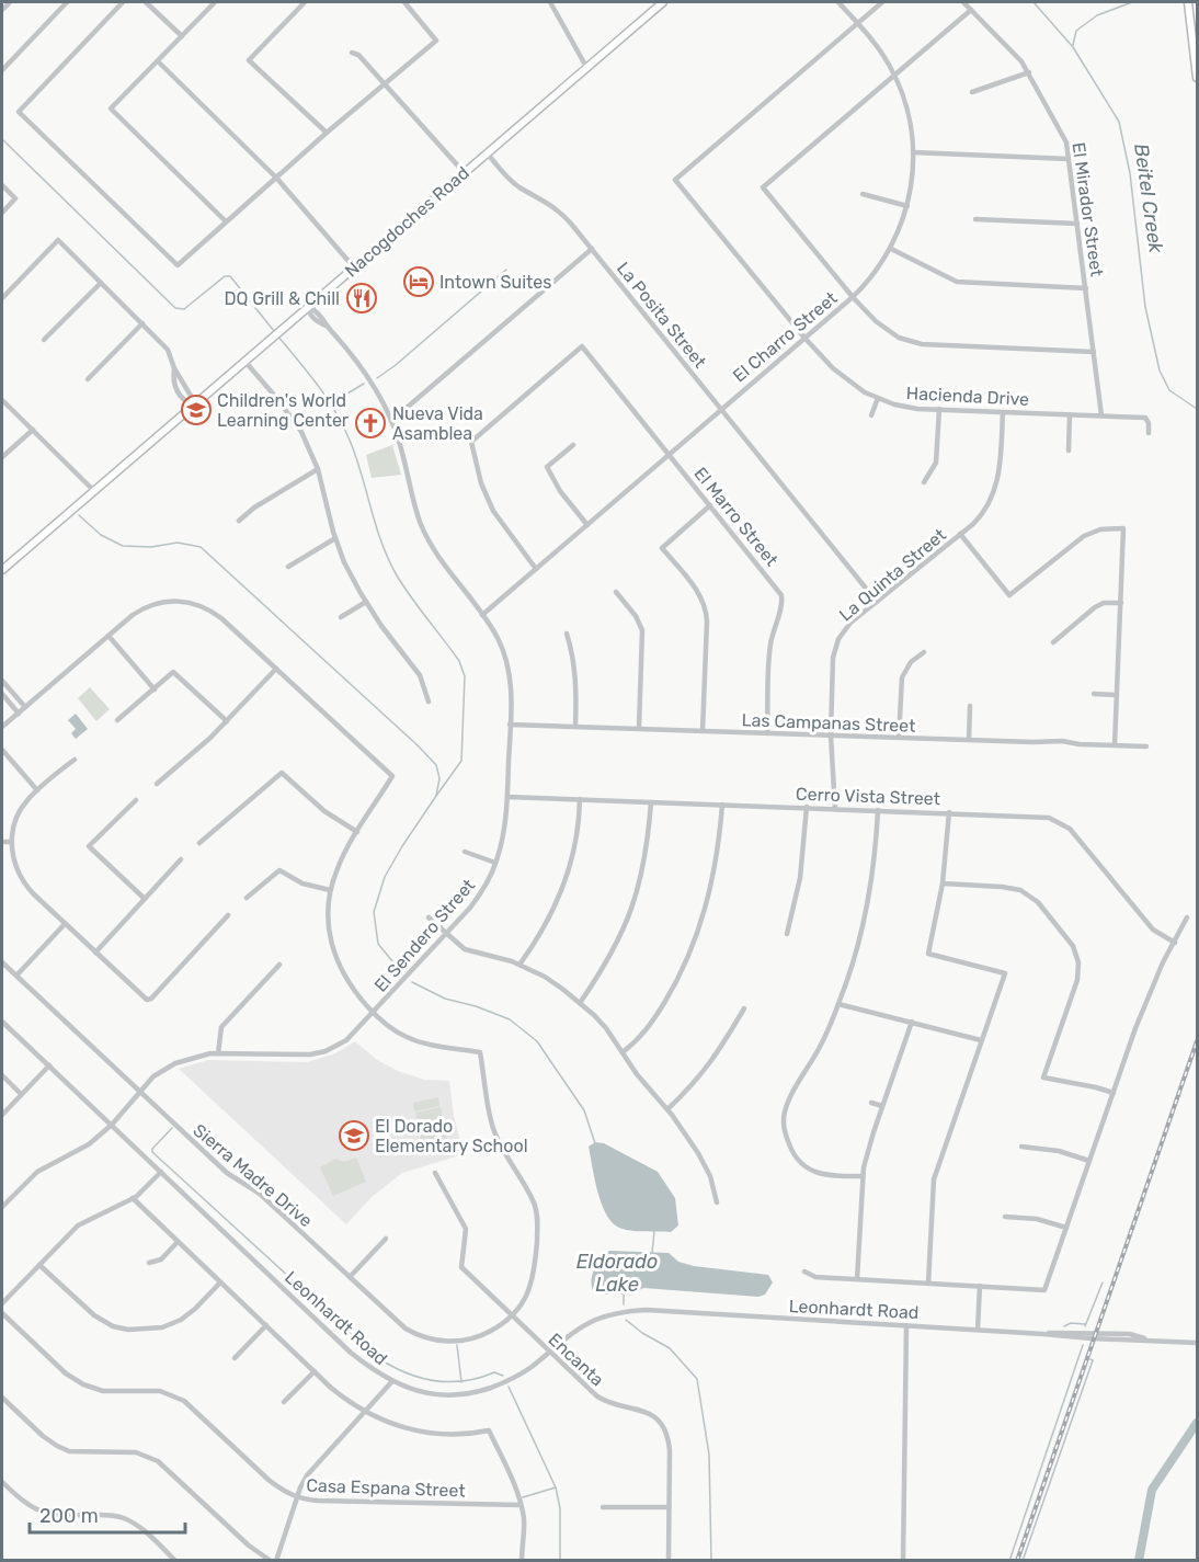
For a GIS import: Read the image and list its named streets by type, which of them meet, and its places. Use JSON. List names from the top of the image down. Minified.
{"streets":{"main road":["Nacogdoches Road"],"street":["El Mirador Street","La Posita Street","El Charro Street","Hacienda Drive","El Marro Street","La Quinta Street","Las Campanas Street","Cerro Vista Street","El Sendero Street","Sierra Madre Drive","Leonhardt Road","Encanta","Casa Espana Street"]},"crossings":[["El Mirador Street","Hacienda Drive"],["Nacogdoches Road","La Posita Street"],["Nacogdoches Road","El Sendero Street"],["La Posita Street","El Charro Street"],["La Posita Street","La Quinta Street"],["El Charro Street","Hacienda Drive"],["El Charro Street","El Marro Street"],["El Charro Street","El Sendero Street"],["Hacienda Drive","La Quinta Street"],["El Marro Street","Las Campanas Street"],["La Quinta Street","Las Campanas Street"],["La Quinta Street","Cerro Vista Street"],["Las Campanas Street","El Sendero Street"],["Cerro Vista Street","El Sendero Street"],["El Sendero Street","Sierra Madre Drive"],["El Sendero Street","Leonhardt Road"],["Sierra Madre Drive","Encanta"],["Leonhardt Road","Encanta"]],"water":["Beitel Creek","Eldorado Lake"],"places":{"hotel":["Intown Suites"],"restaurant":["DQ Grill & Chill"],"school or university":["Children's World Learning Center","El Dorado Elementary School"],"church":["Nueva Vida Asamblea"]},"scale_bar":"200 m"}
